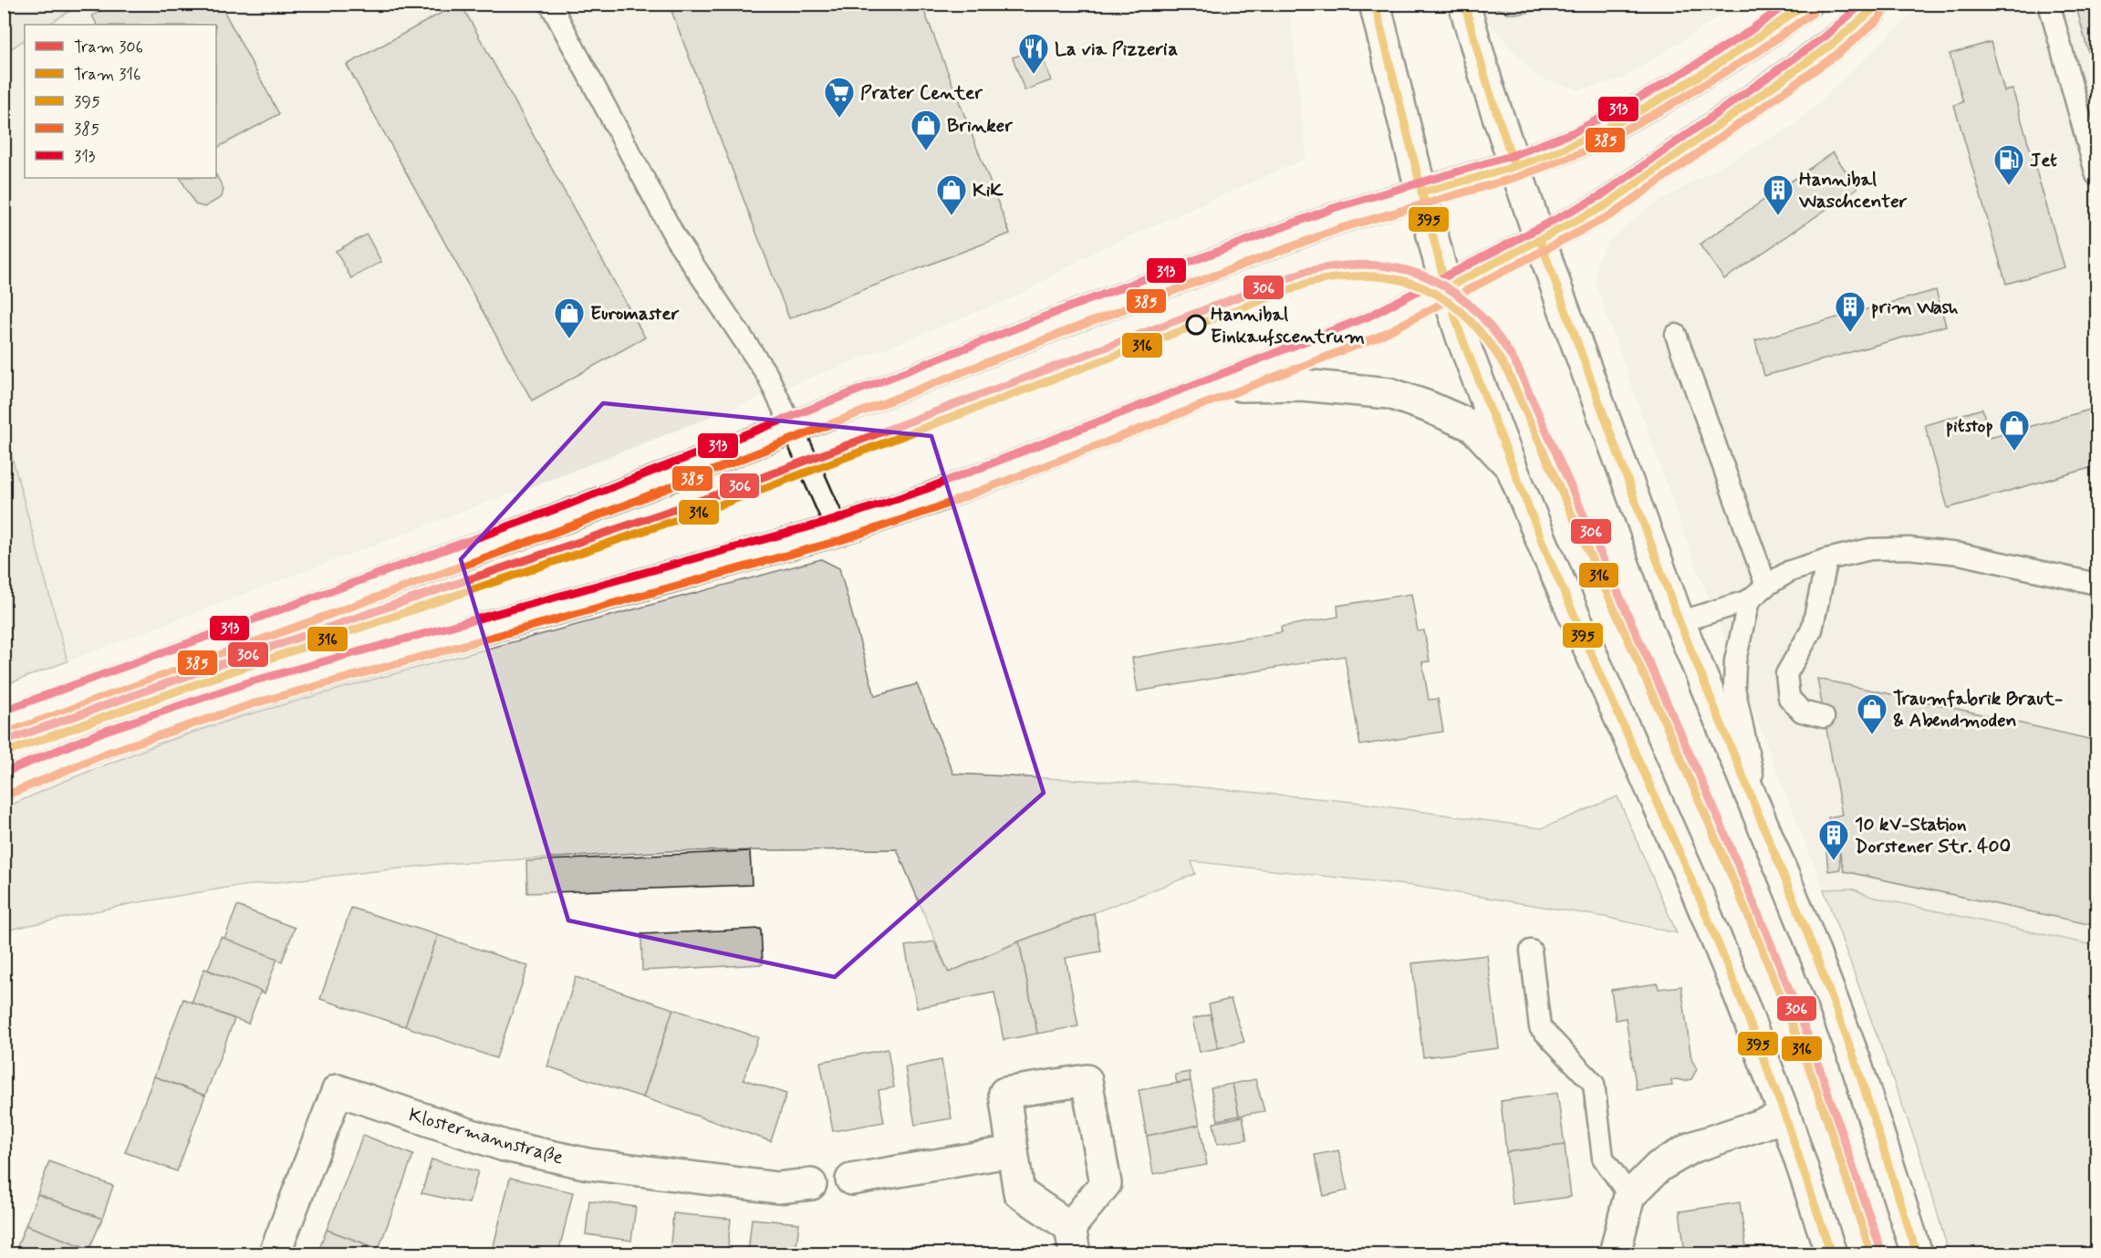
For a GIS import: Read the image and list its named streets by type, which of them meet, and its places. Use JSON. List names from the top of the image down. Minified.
{"streets":{"main road":["Klostermannstraße"]},"places":{"restaurant":["La via Pizzeria"],"supermarket":["Prater Center"],"shop":["Brinker","KiK","Euromaster","pitstop","Traumfabrik Braut- & Abendmoden"],"fuel station":["Jet"],"building":["Hannibal Waschcenter","prim Wash","10 kV-Station Dorstener Str. 400"],"other":["Hannibal Einkaufscentrum"]},"lines":["transit line 395","transit line 313","transit line 385","tram line 306","tram line 316"],"legend":["Tram 306","Tram 316","395","385","313"]}
